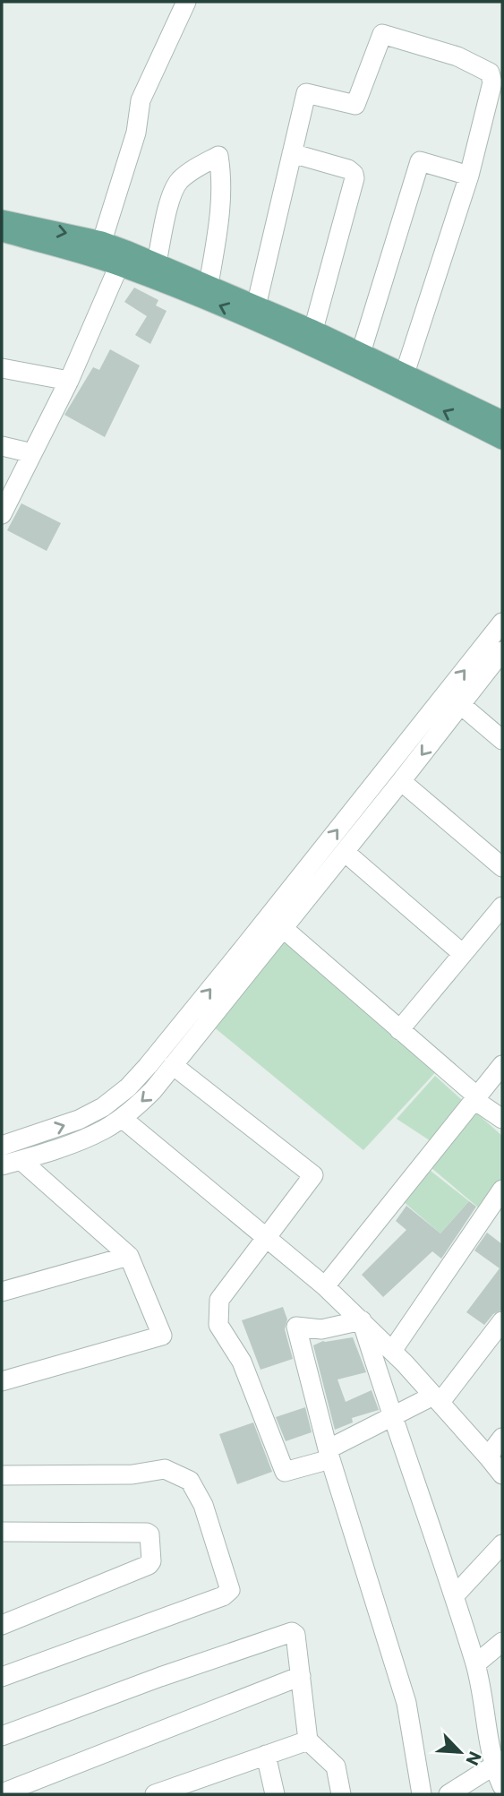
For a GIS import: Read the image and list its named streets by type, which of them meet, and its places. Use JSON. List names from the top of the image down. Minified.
{"north":"bottom right"}
